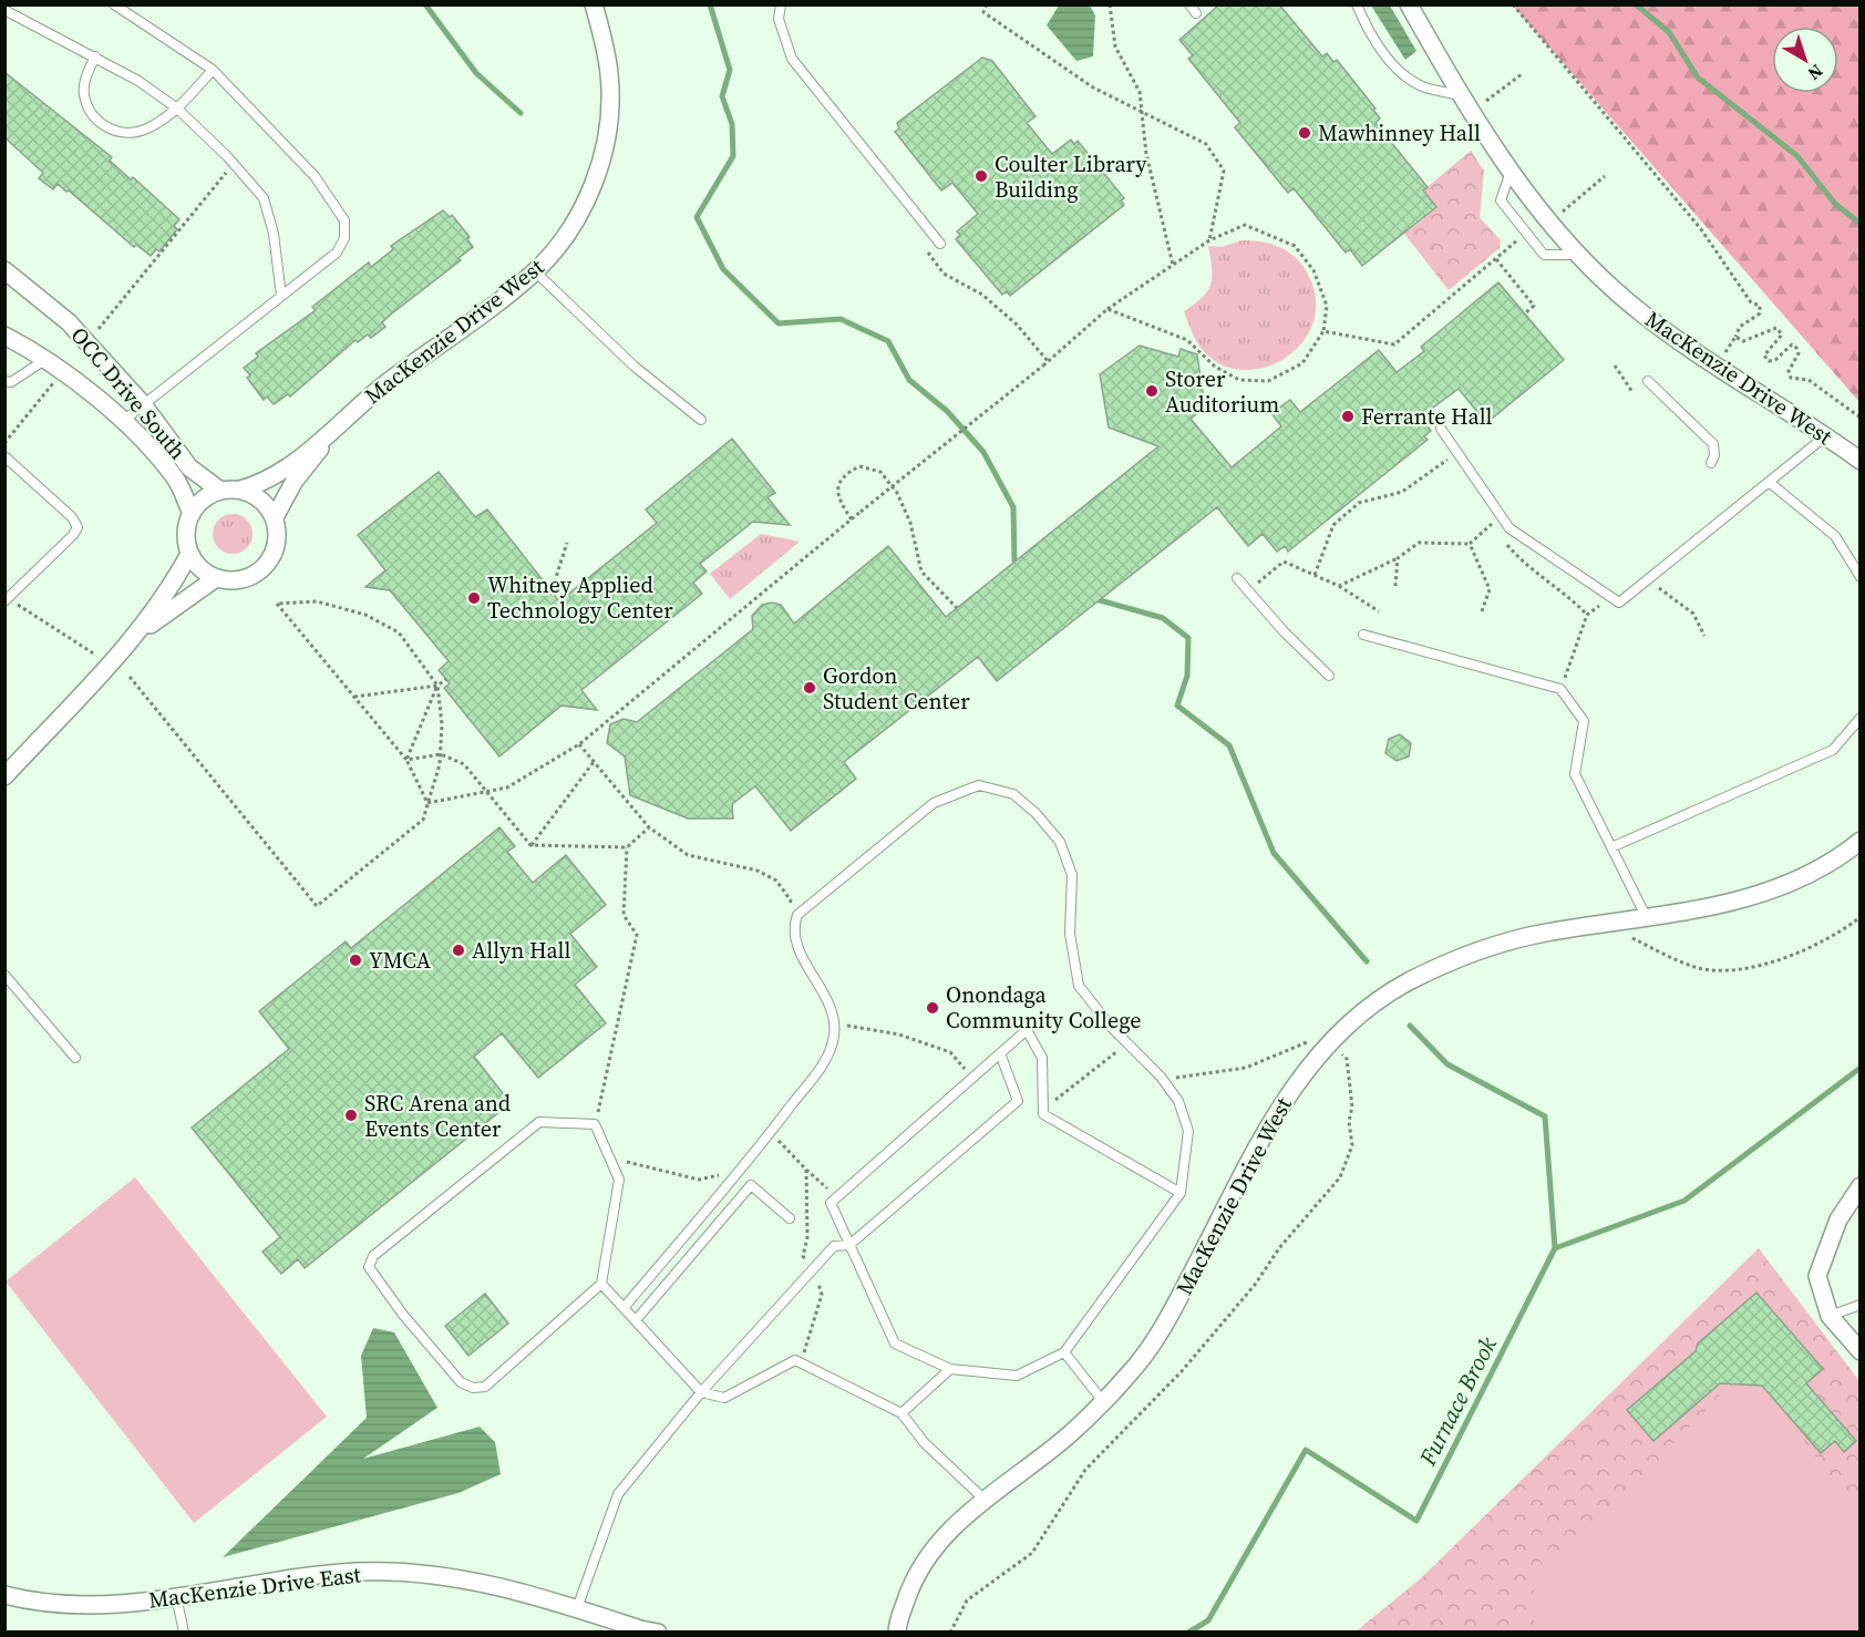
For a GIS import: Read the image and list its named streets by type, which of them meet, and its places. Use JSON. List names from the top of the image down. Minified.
{"streets":{"street":["MacKenzie Drive West","OCC Drive South","MacKenzie Drive East"]},"crossings":[["MacKenzie Drive West","OCC Drive South"]],"water":["Furnace Brook"],"places":["Mawhinney Hall","Coulter Library Building","Storer Auditorium","Ferrante Hall","Whitney Applied Technology Center","Gordon Student Center","Allyn Hall","YMCA","Onondaga Community College","SRC Arena and Events Center"],"north":"bottom right"}
